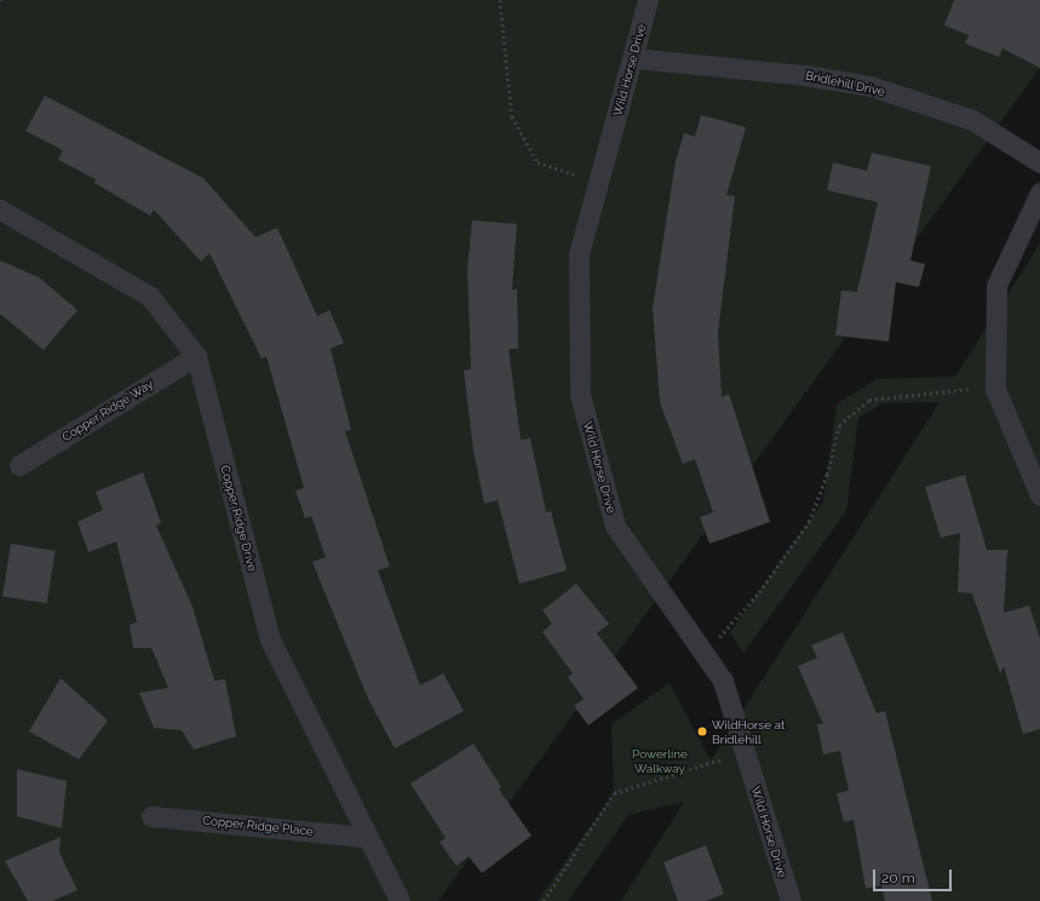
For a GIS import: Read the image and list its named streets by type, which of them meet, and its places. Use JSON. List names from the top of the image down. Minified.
{"streets":{"street":["Wild Horse Drive","Bridlehill Drive","Copper Ridge Way","Copper Ridge Drive","Copper Ridge Place"]},"crossings":[["Wild Horse Drive","Bridlehill Drive"],["Copper Ridge Way","Copper Ridge Drive"],["Copper Ridge Drive","Copper Ridge Place"]],"parks":["Powerline Walkway"],"places":["WildHorse at Bridlehill"],"scale_bar":"20 m"}
